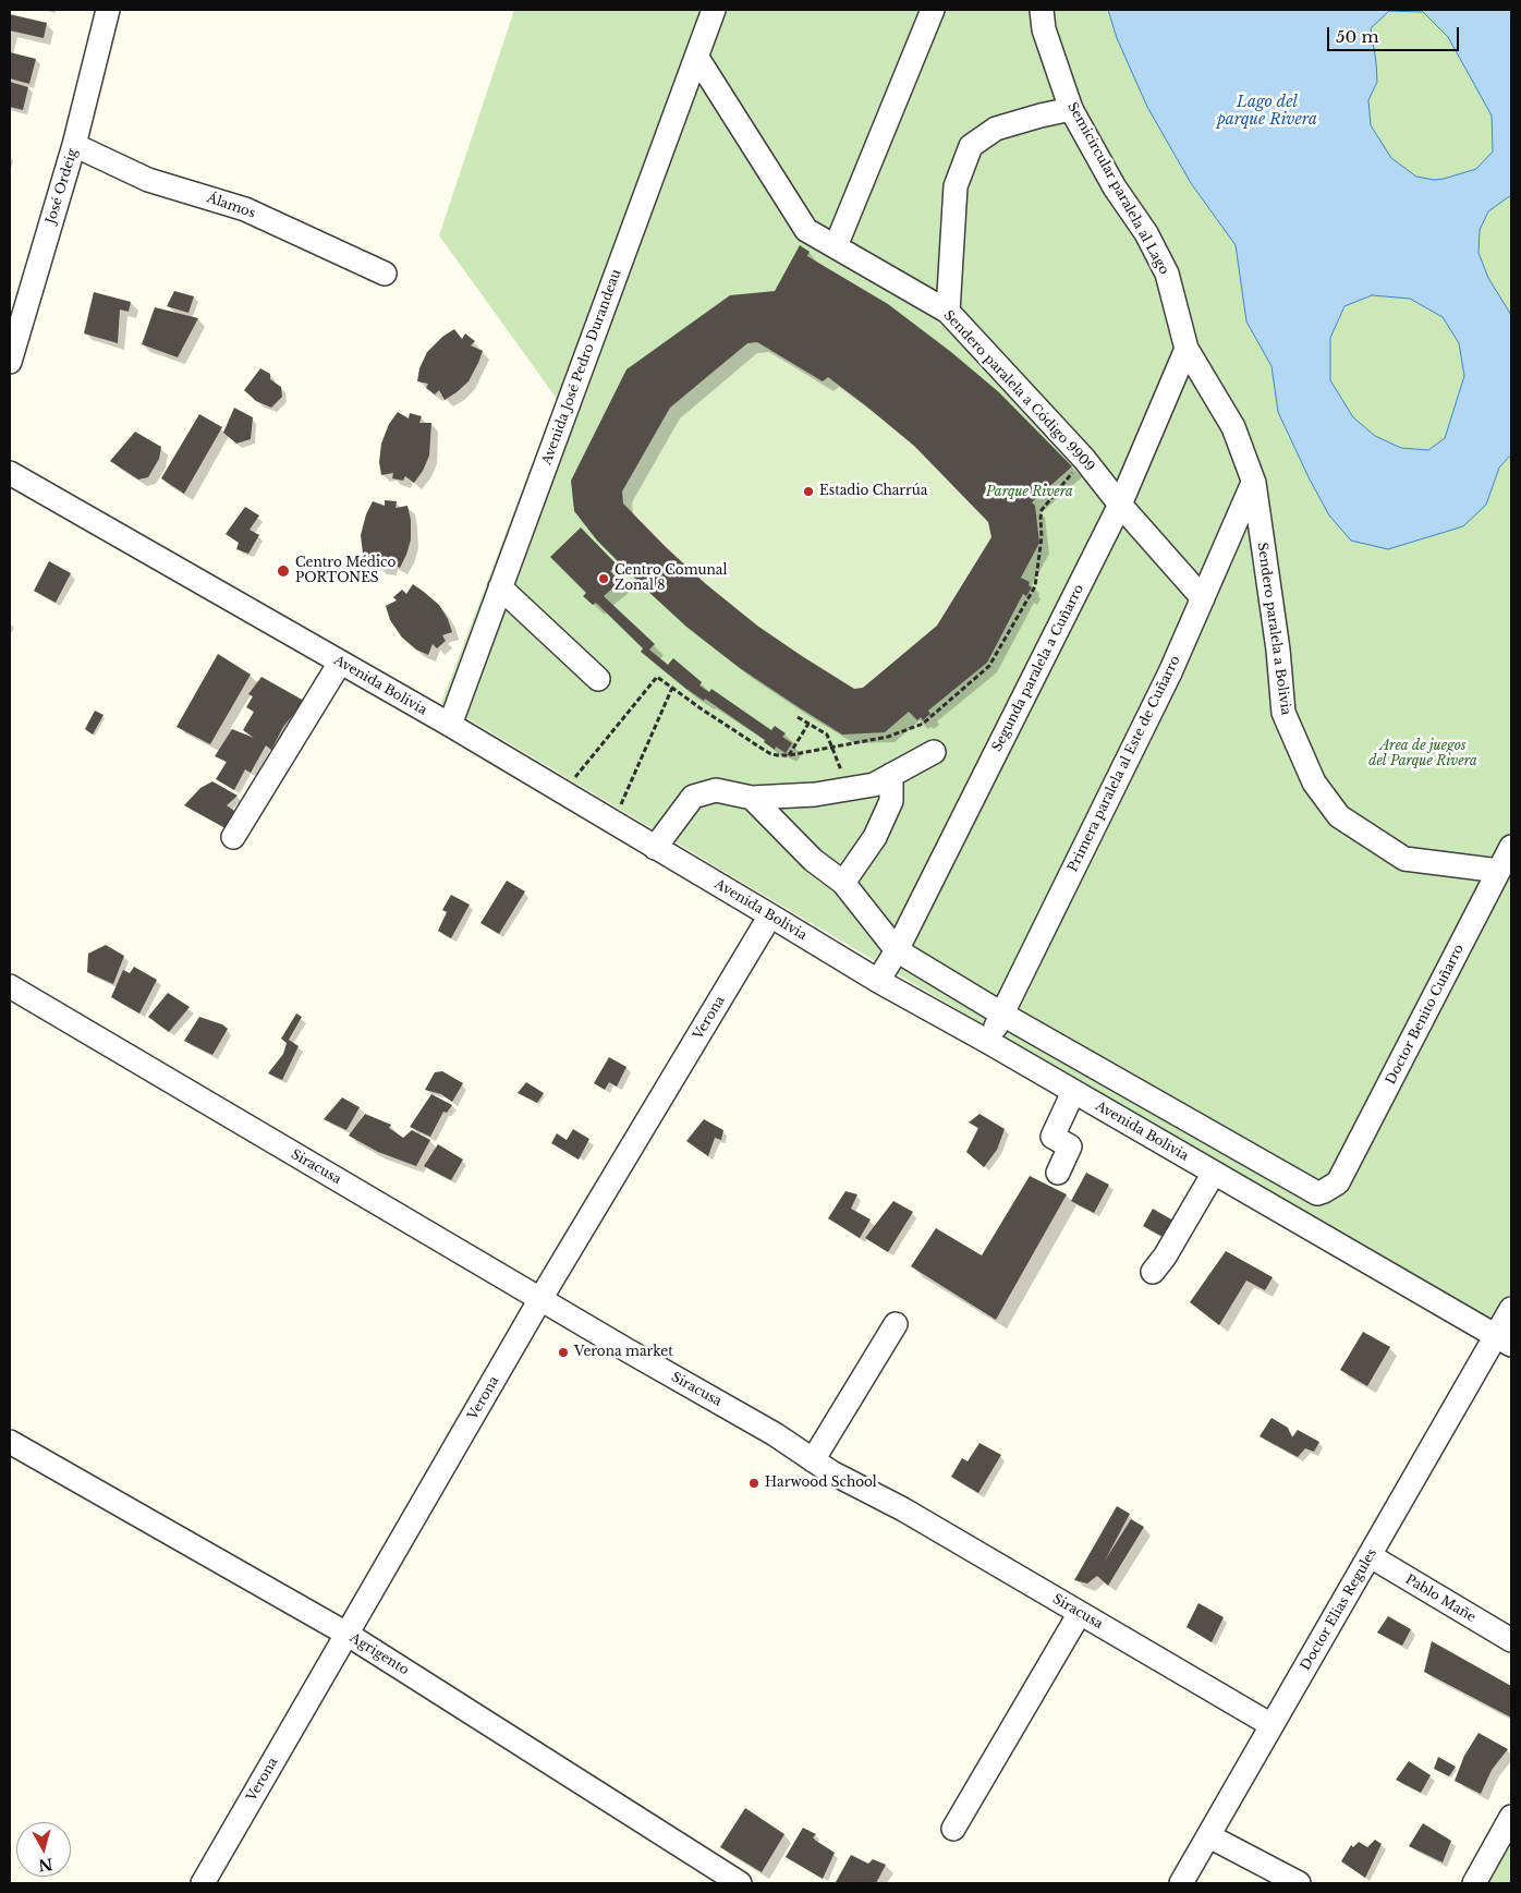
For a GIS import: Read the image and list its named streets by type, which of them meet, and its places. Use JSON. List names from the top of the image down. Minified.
{"streets":{"street":["José Ordeig","Semicircular paralela al Lago","Álamos","Avenida José Pedro Durandeau","Sendero paralela a Código 9909","Sendero paralela a Bolivia","Segunda paralela a Cuñarro","Avenida Bolivia","Primera paralela al Este de Cuñarro","Doctor Benito Cuñarro","Verona","Siracusa","Pablo Mañe","Doctor Elias Regules","Agrigento"]},"crossings":[["José Ordeig","Álamos"],["Semicircular paralela al Lago","Sendero paralela a Bolivia"],["Semicircular paralela al Lago","Segunda paralela a Cuñarro"],["Semicircular paralela al Lago","Primera paralela al Este de Cuñarro"],["Avenida José Pedro Durandeau","Sendero paralela a Código 9909"],["Avenida José Pedro Durandeau","Avenida Bolivia"],["Sendero paralela a Código 9909","Segunda paralela a Cuñarro"],["Sendero paralela a Código 9909","Primera paralela al Este de Cuñarro"],["Sendero paralela a Bolivia","Primera paralela al Este de Cuñarro"],["Sendero paralela a Bolivia","Doctor Benito Cuñarro"],["Segunda paralela a Cuñarro","Avenida Bolivia"],["Avenida Bolivia","Primera paralela al Este de Cuñarro"],["Avenida Bolivia","Verona"],["Avenida Bolivia","Doctor Elias Regules"],["Primera paralela al Este de Cuñarro","Doctor Benito Cuñarro"],["Verona","Siracusa"],["Verona","Agrigento"],["Siracusa","Doctor Elias Regules"],["Pablo Mañe","Doctor Elias Regules"]],"water":["Lago del parque Rivera"],"parks":["Parque Rivera","Area de juegos del Parque Rivera"],"places":["Estadio Charrúa","Centro Médico PORTONES","Centro Comunal Zonal 8","Verona market","Harwood School"],"scale_bar":"50 m","north":"bottom"}
